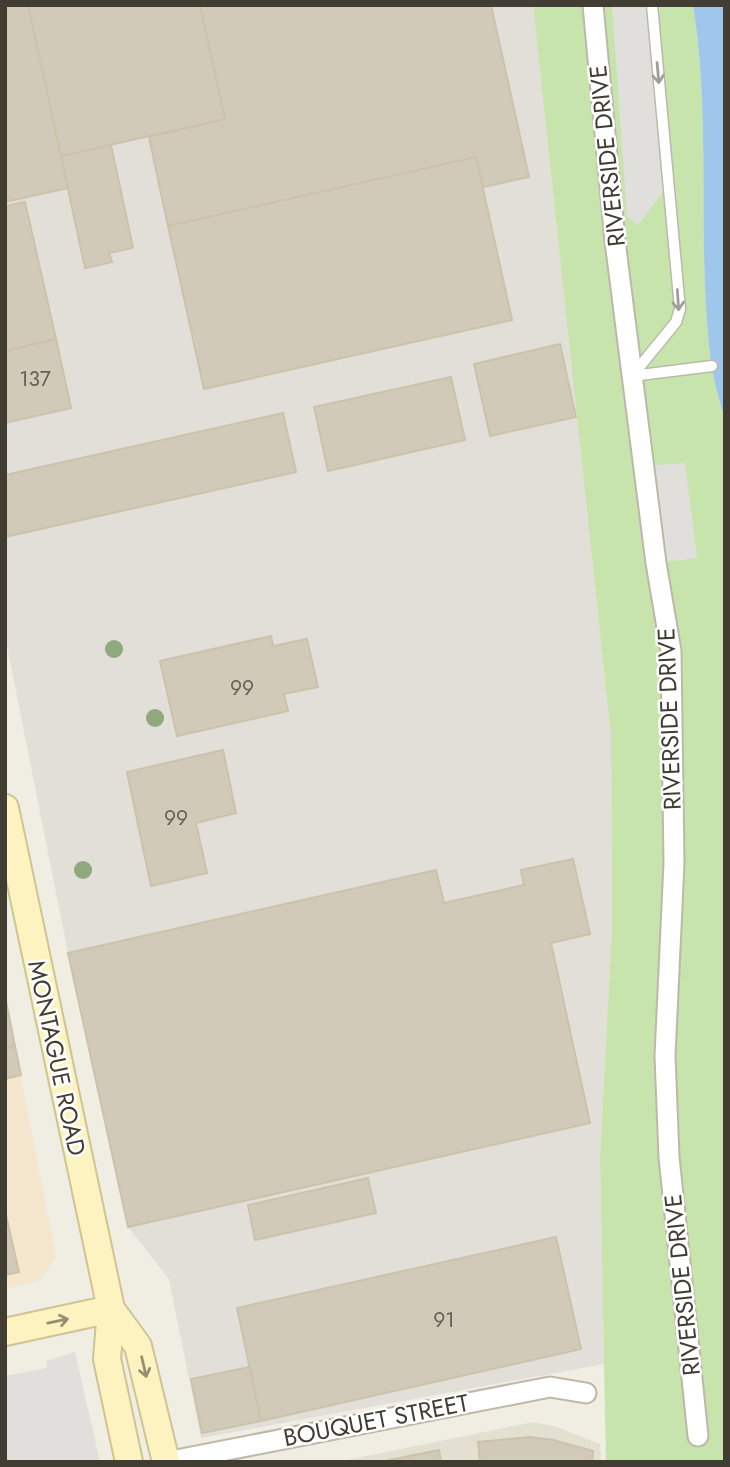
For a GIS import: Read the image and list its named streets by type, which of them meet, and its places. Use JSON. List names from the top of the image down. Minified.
{"streets":{"street":["RIVERSIDE DRIVE","MONTAGUE ROAD","BOUQUET STREET"]},"crossings":[["MONTAGUE ROAD","BOUQUET STREET"]],"house_numbers":["137","99","99","91"]}
